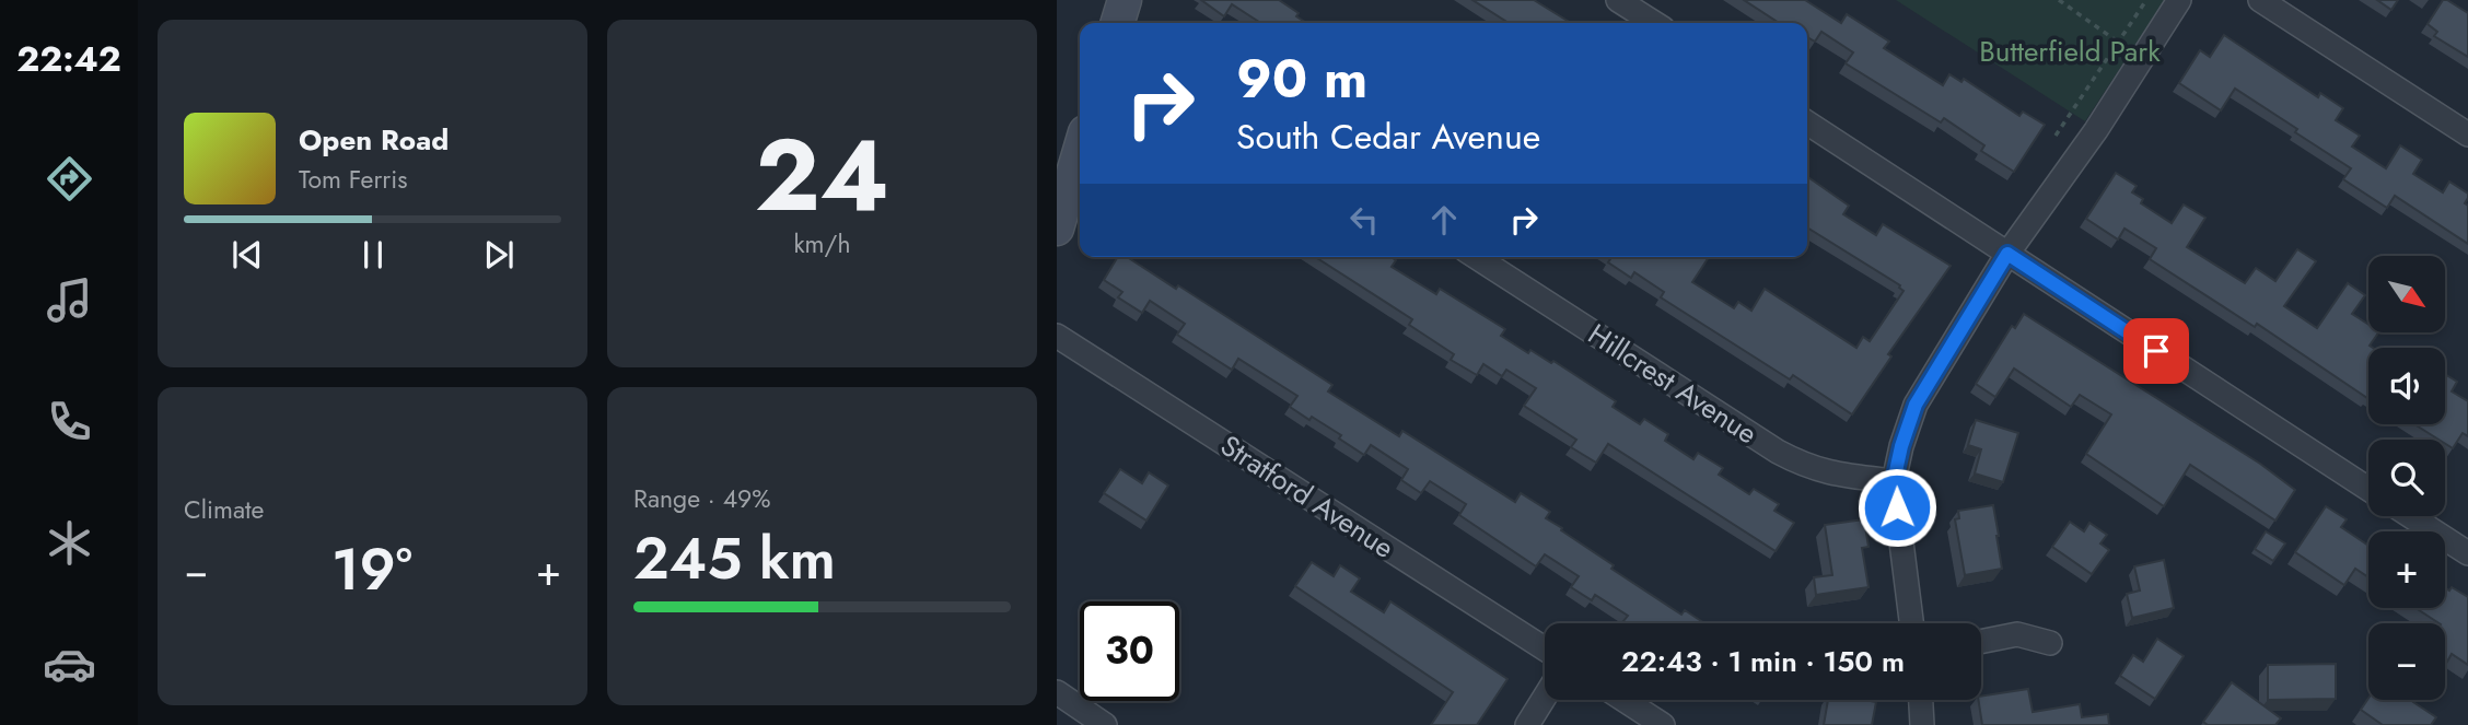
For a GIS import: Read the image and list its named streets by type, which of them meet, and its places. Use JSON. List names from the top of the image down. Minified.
{"streets":{"street":["Hillcrest Avenue","Stratford Avenue"]},"parks":["Butterfield Park"],"north":"bottom right","page":{"tabs":"22:42","tile":[["24","km/h"],"Climate",["Range · 49%","245 km"]],"turn":["90 m","South Cedar Avenue"],"song":["Open Road","Tom Ferris"],"map_buttons":["+","−"],"heat":["−","19°","+"],"limit":"30","trip":"22:43 · 1 min · 150 m"}}
